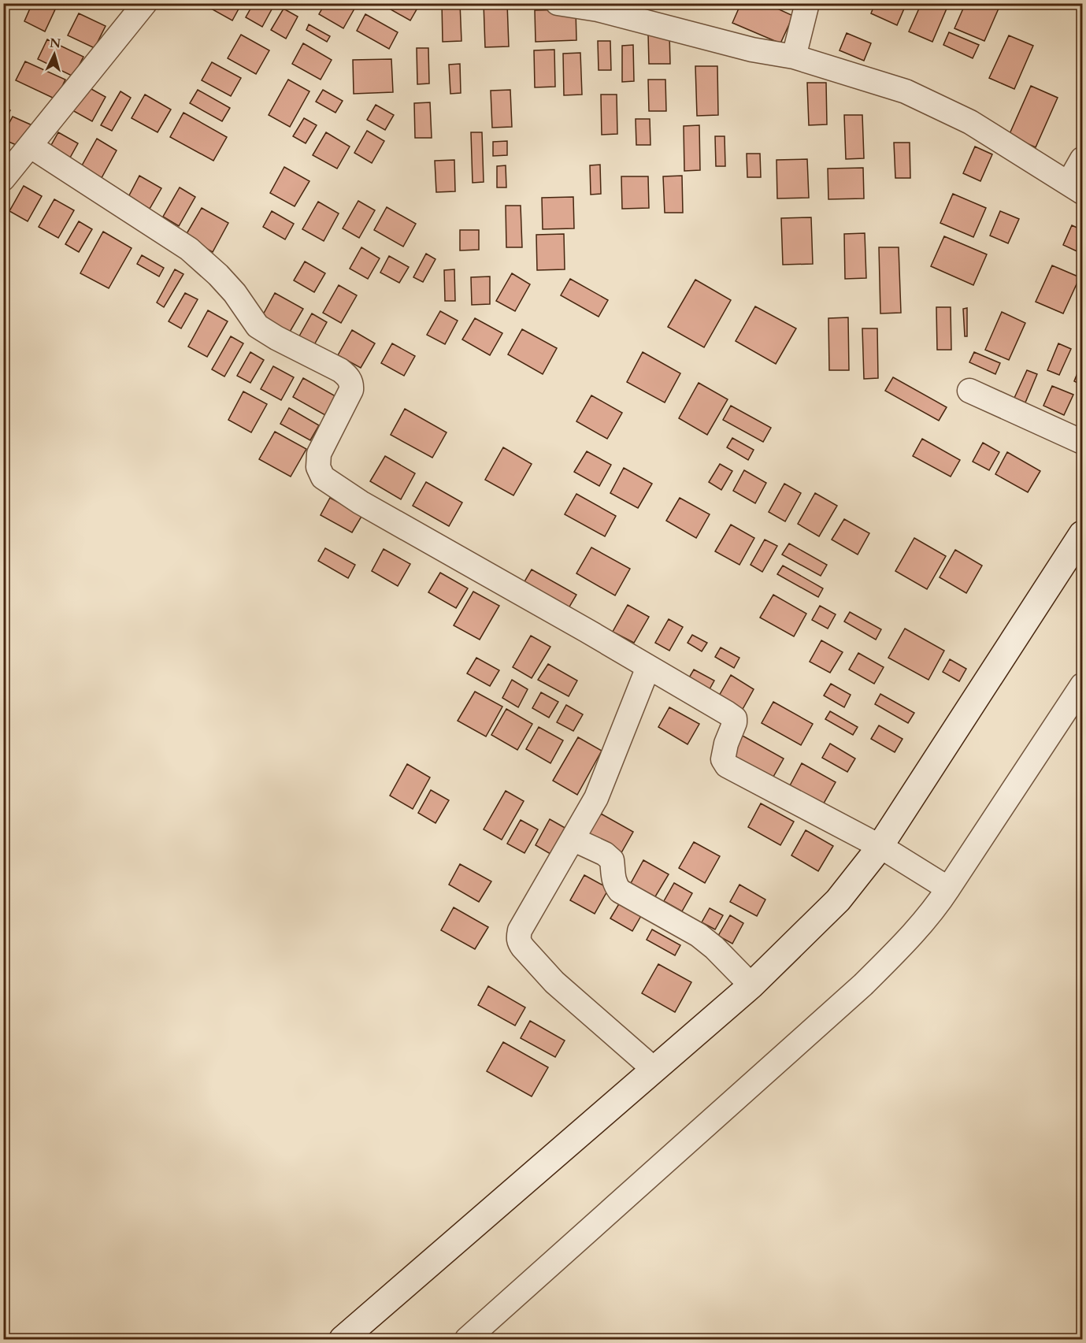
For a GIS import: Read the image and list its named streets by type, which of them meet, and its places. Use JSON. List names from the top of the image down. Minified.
{"north":"top"}
